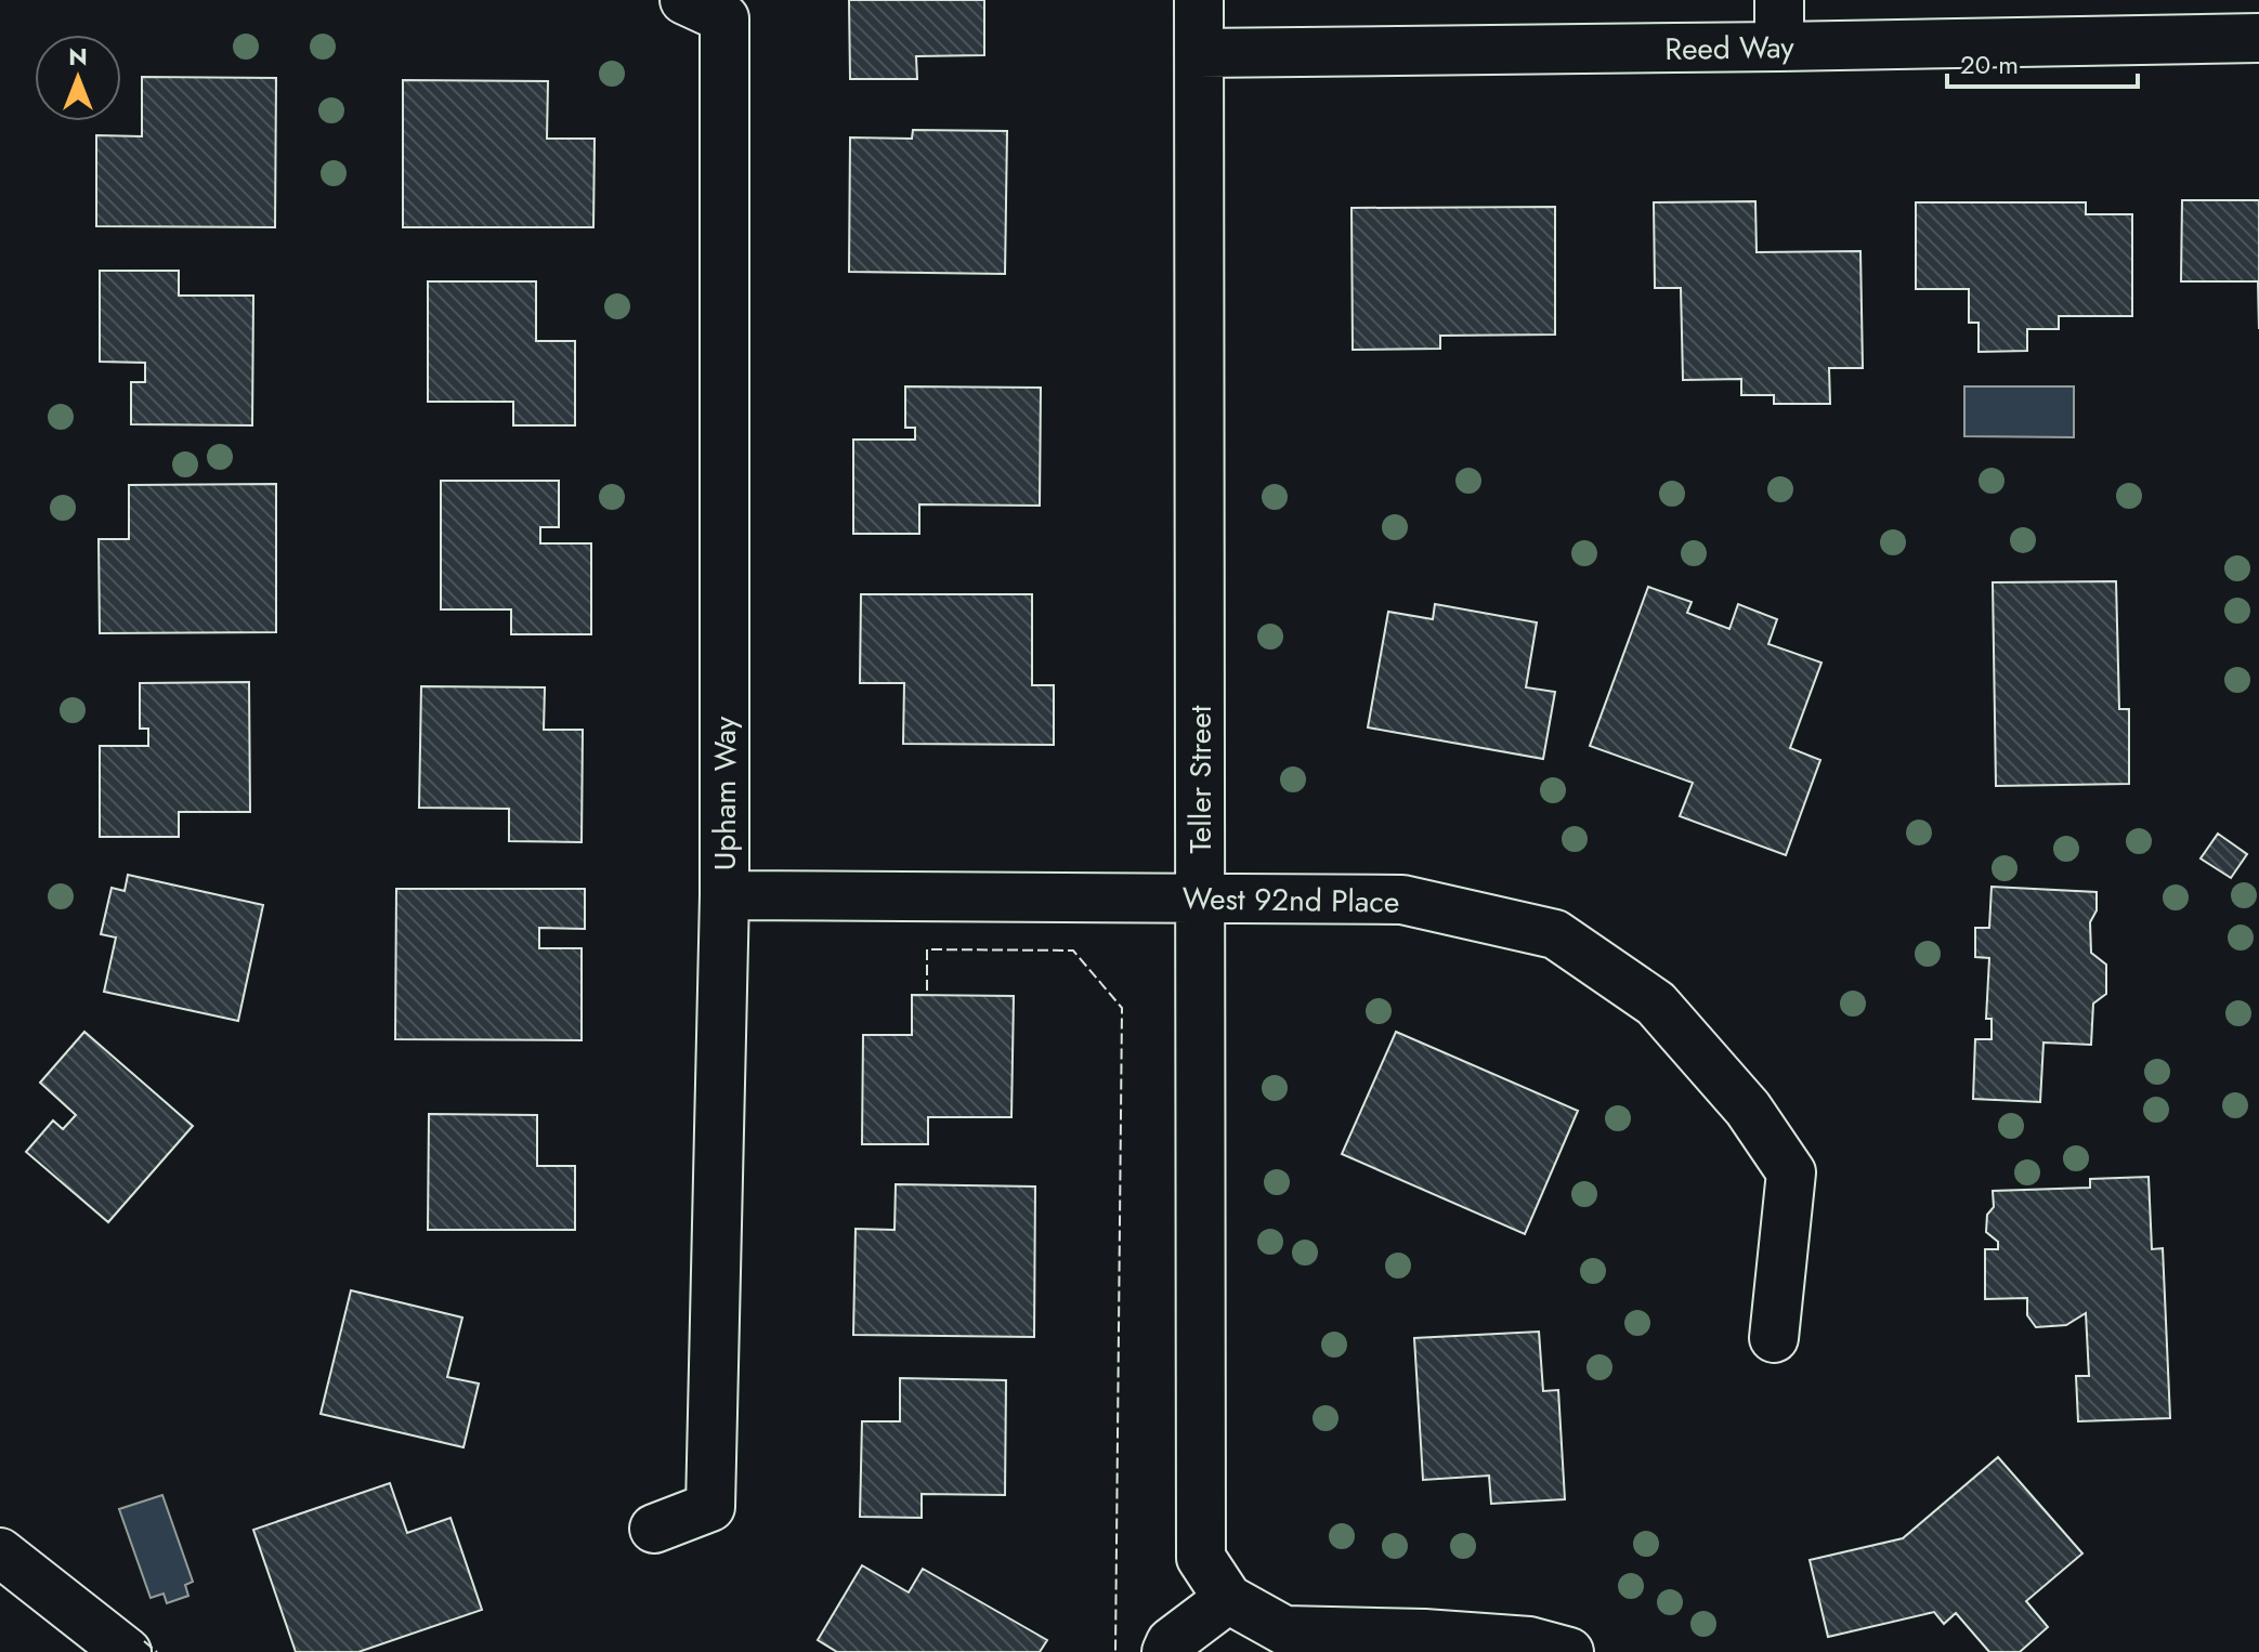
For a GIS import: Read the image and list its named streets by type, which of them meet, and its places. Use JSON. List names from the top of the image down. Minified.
{"streets":{"street":["Reed Way","Teller Street","Upham Way","West 92nd Place"]},"crossings":[["Reed Way","Teller Street"],["Teller Street","West 92nd Place"],["Upham Way","West 92nd Place"]],"scale_bar":"20 m","north":"top"}
